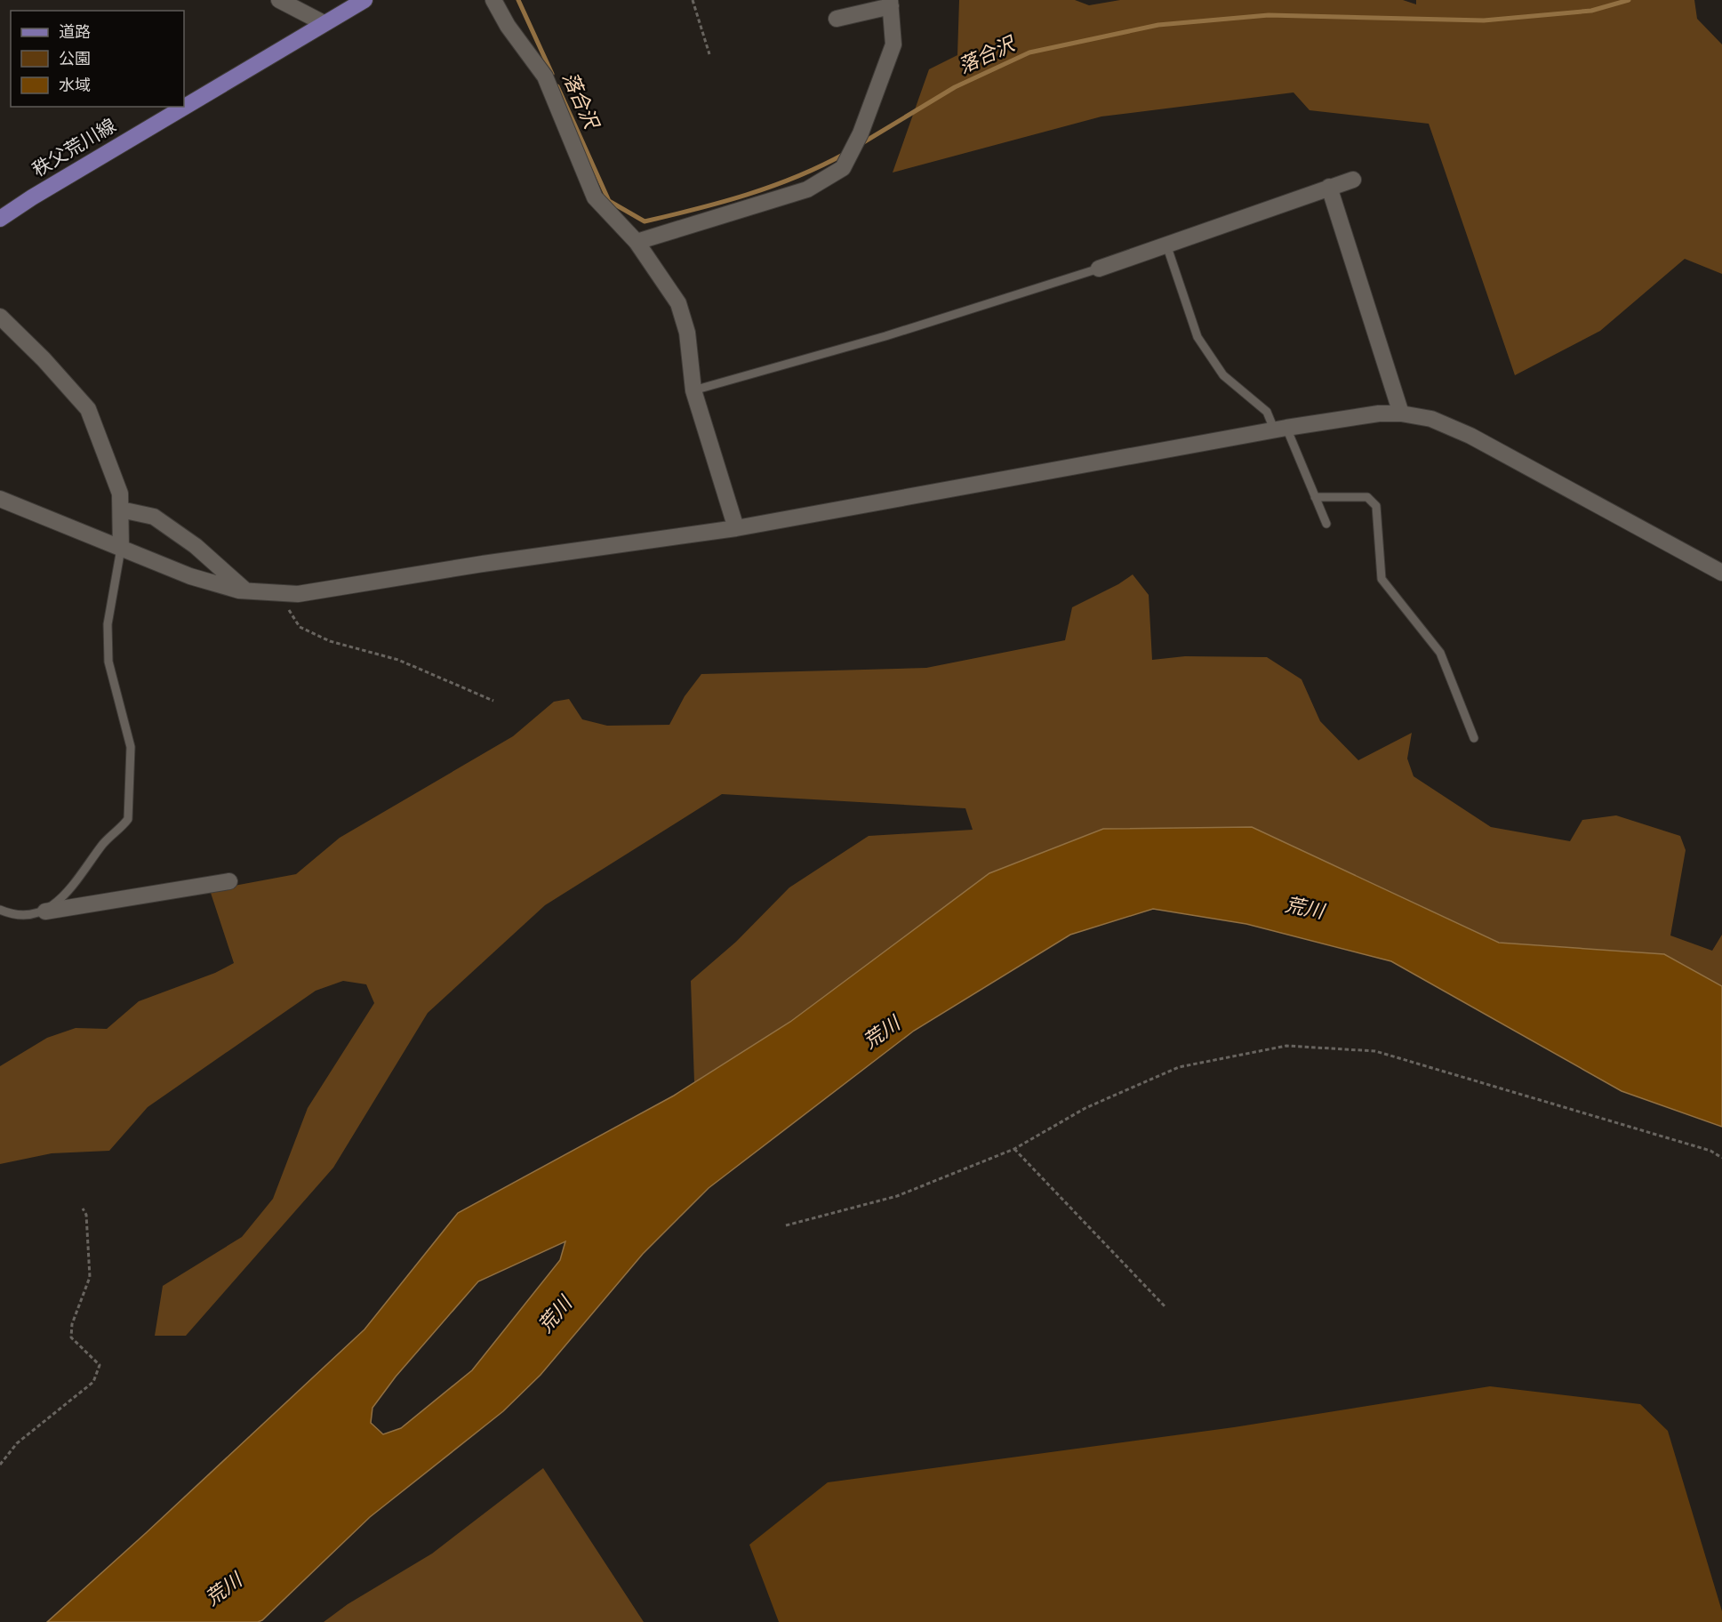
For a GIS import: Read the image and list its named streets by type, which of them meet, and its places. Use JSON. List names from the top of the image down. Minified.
{"streets":{"main road":["秩父荒川線"]},"water":["落合沢","荒川"],"legend":["道路","公園","水域"]}
